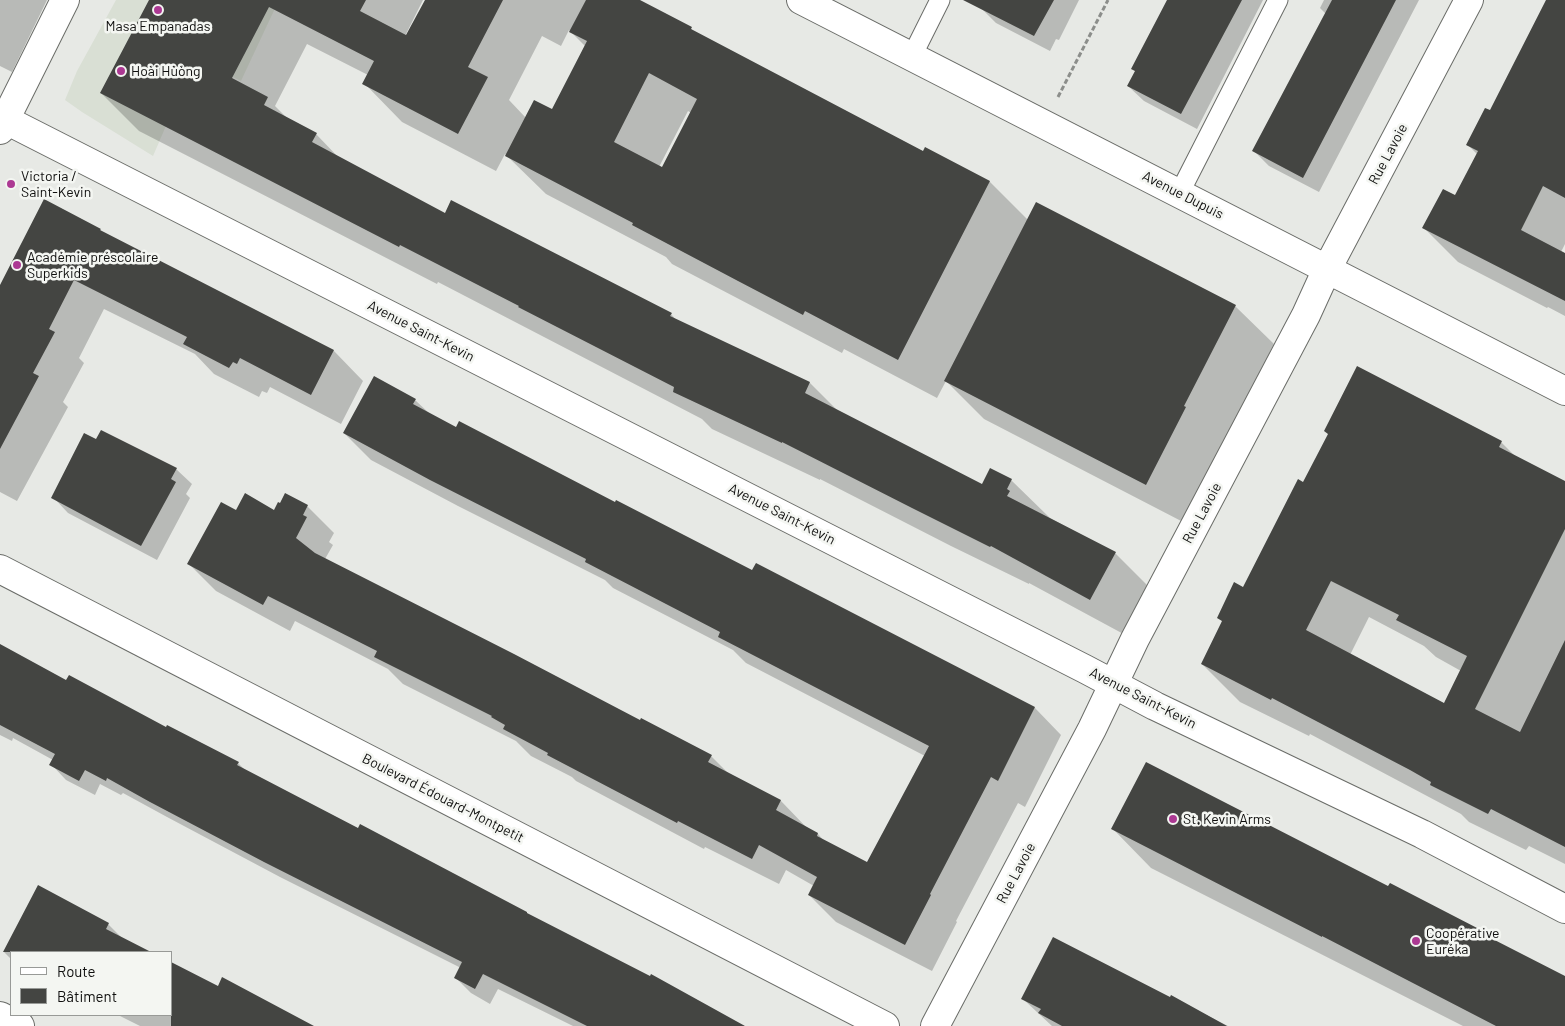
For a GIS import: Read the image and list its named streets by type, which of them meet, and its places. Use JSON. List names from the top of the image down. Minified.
{"streets":{"street":["Rue Lavoie","Avenue Dupuis","Avenue Saint-Kevin","Boulevard Édouard-Montpetit"]},"crossings":[["Rue Lavoie","Avenue Dupuis"],["Rue Lavoie","Avenue Saint-Kevin"]],"places":["Masa Empanadas","Hoài Hùòng","Victoria / Saint-Kevin","Académie préscolaire Superkids","St. Kevin Arms","Coopérative Euréka"],"legend":["Route","Bâtiment"]}
